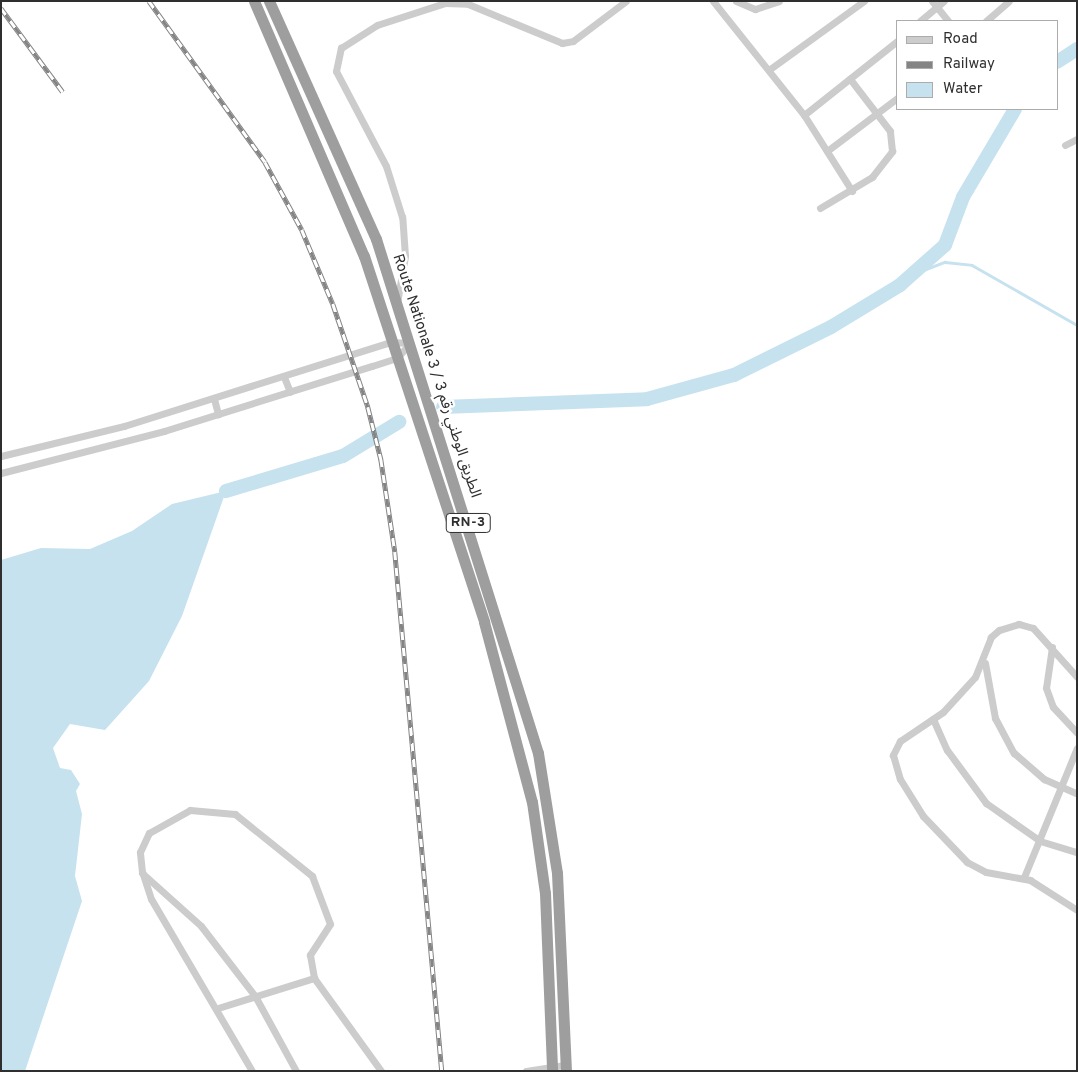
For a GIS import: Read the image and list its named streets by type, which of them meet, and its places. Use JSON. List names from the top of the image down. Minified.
{"streets":{"highway":["Route Nationale 3 / الطريق الوطني رقم 3","RN-3"]},"legend":["Road","Railway","Water"]}
